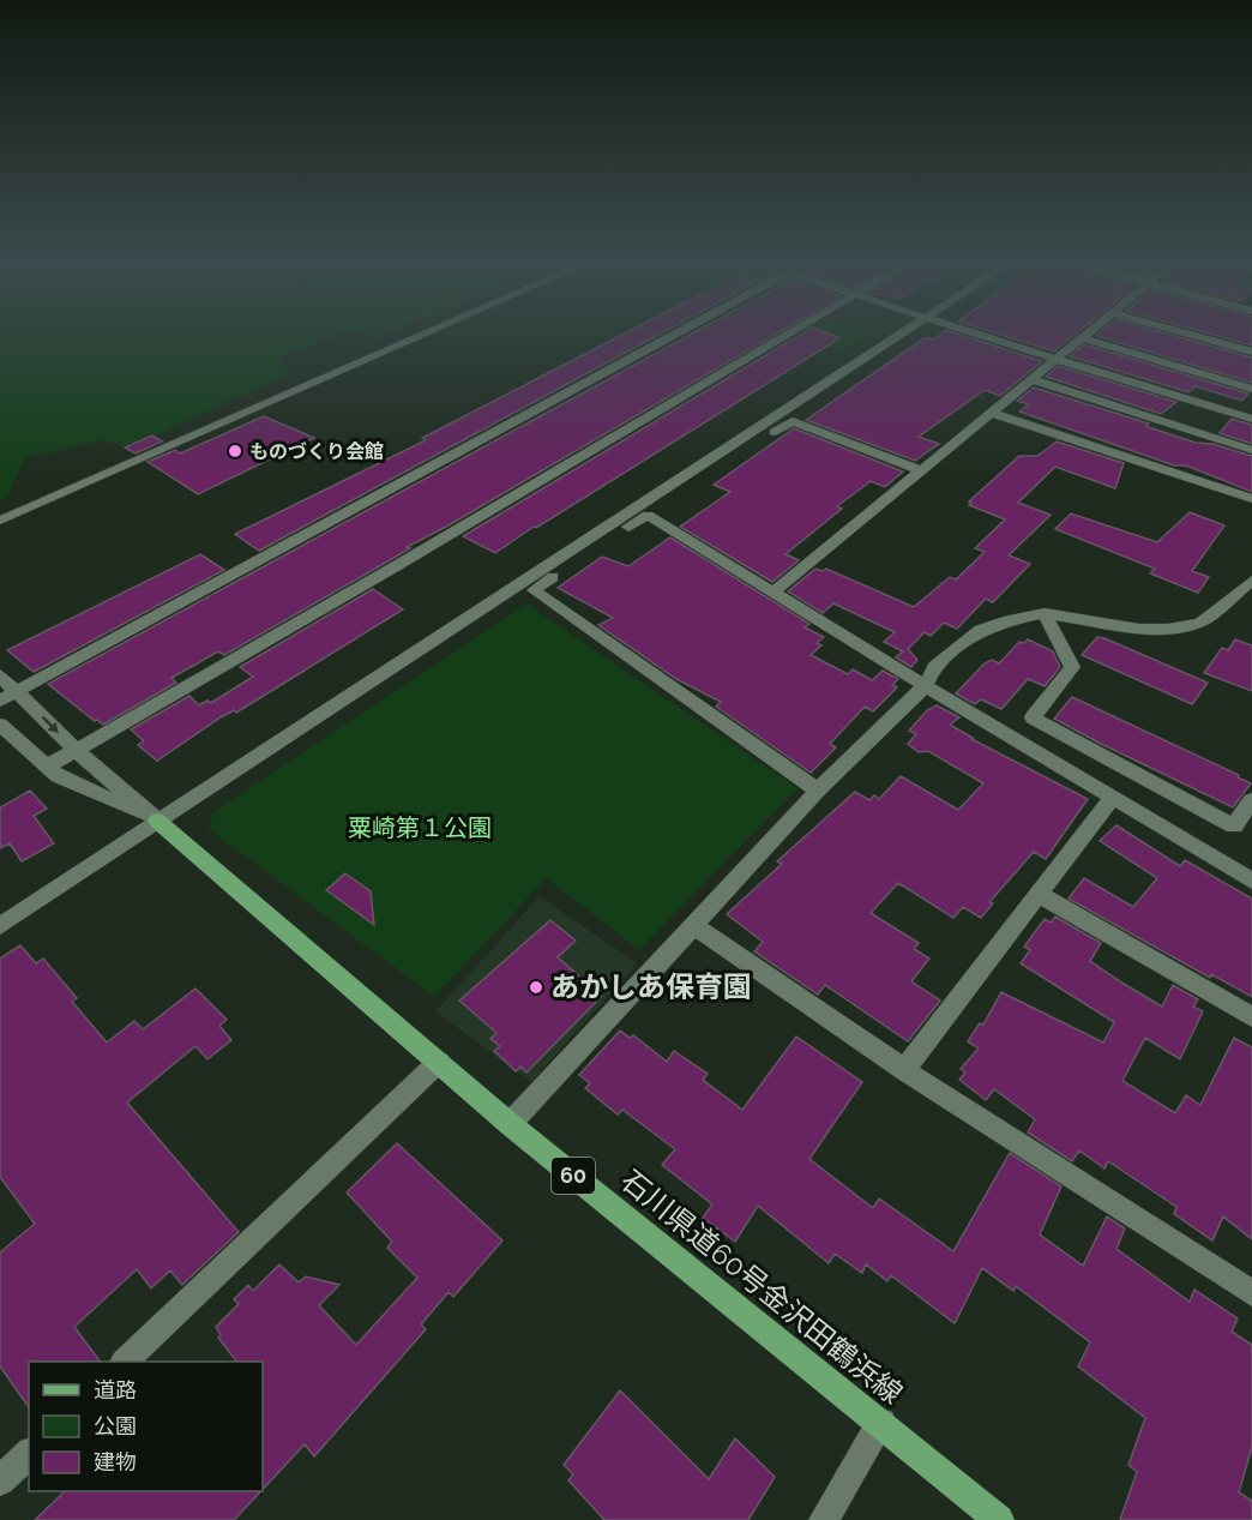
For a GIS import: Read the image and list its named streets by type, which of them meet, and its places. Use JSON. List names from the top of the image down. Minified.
{"streets":{"main road":["60","石川県道60号金沢田鶴浜線"]},"parks":["粟崎第１公園"],"places":["ものづくり会館","あかしあ保育園"],"legend":["道路","公園","建物"]}
